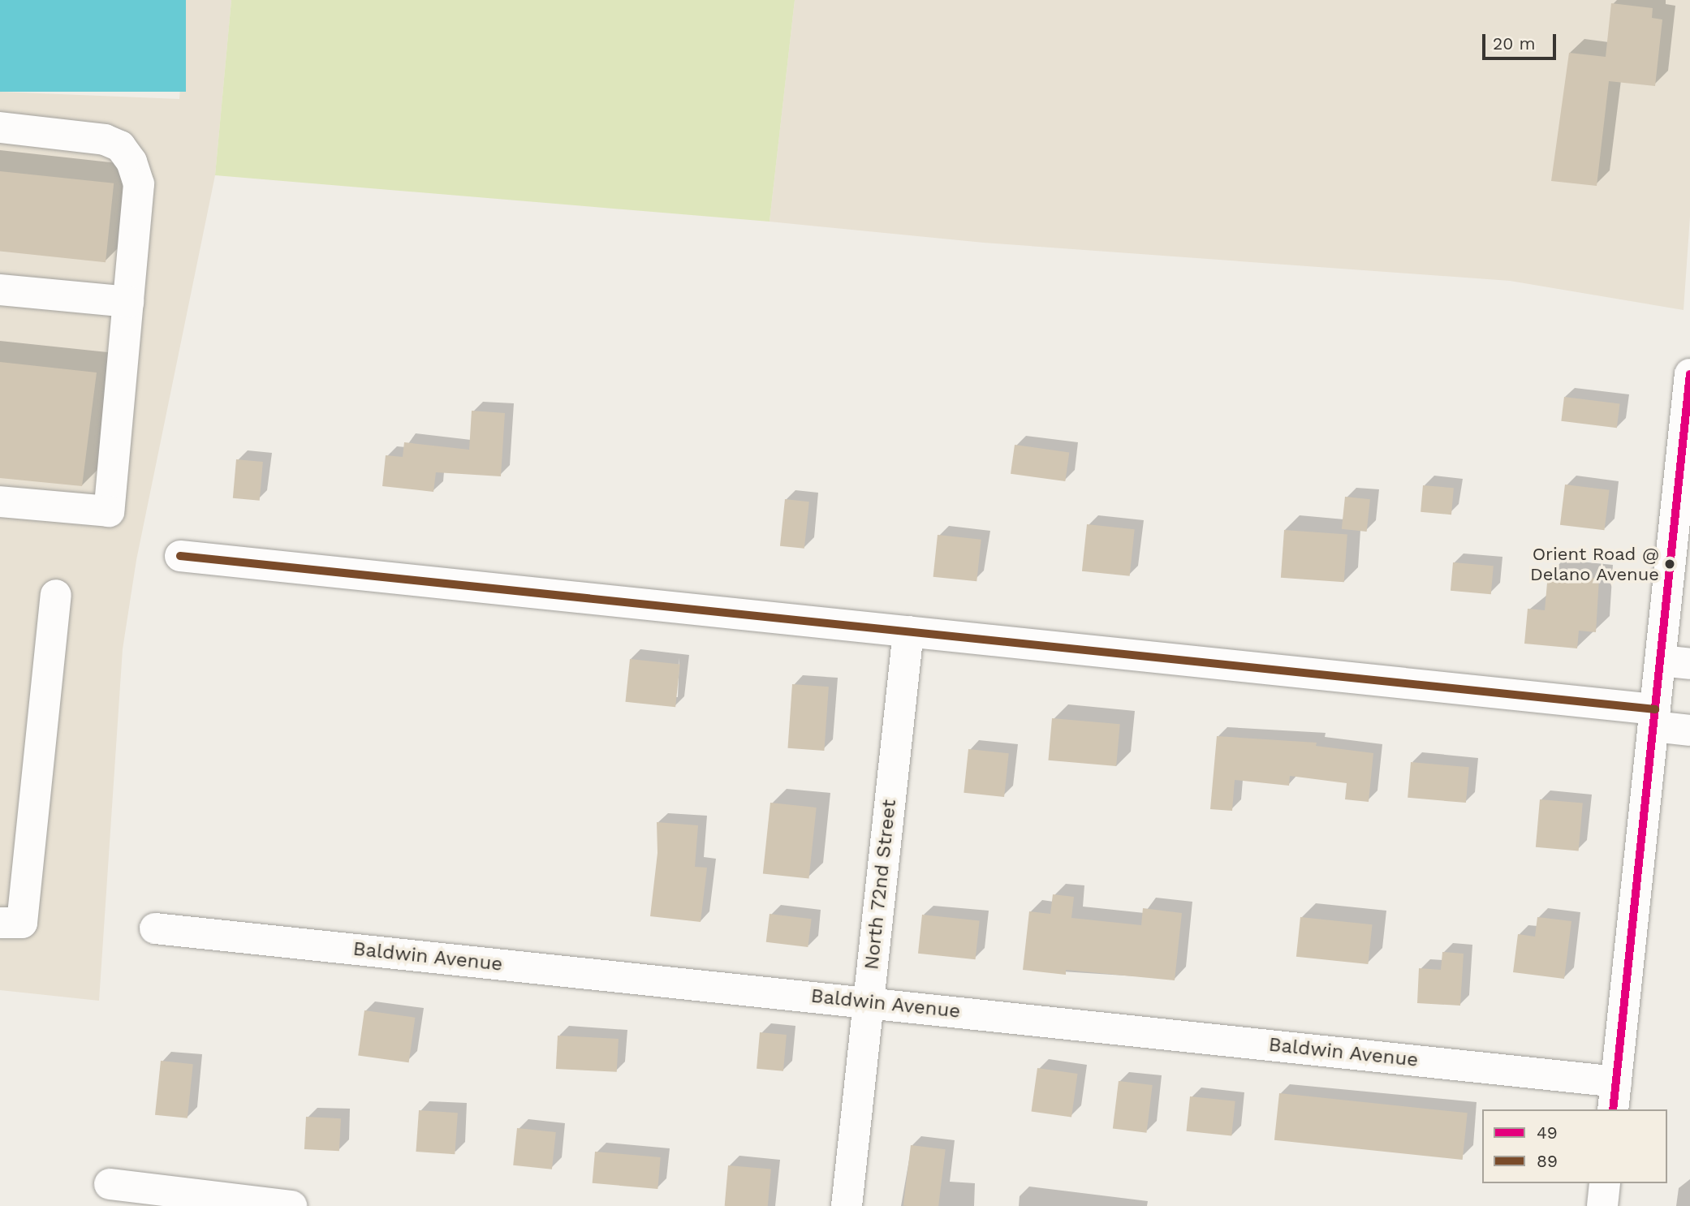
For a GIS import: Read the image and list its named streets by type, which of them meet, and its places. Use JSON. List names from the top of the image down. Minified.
{"streets":{"street":["North 72nd Street","Baldwin Avenue"]},"crossings":[["North 72nd Street","Baldwin Avenue"]],"places":["Orient Road @ Delano Avenue"],"lines":["transit line 49","transit line 89"],"legend":["49","89"],"scale_bar":"20 m"}
